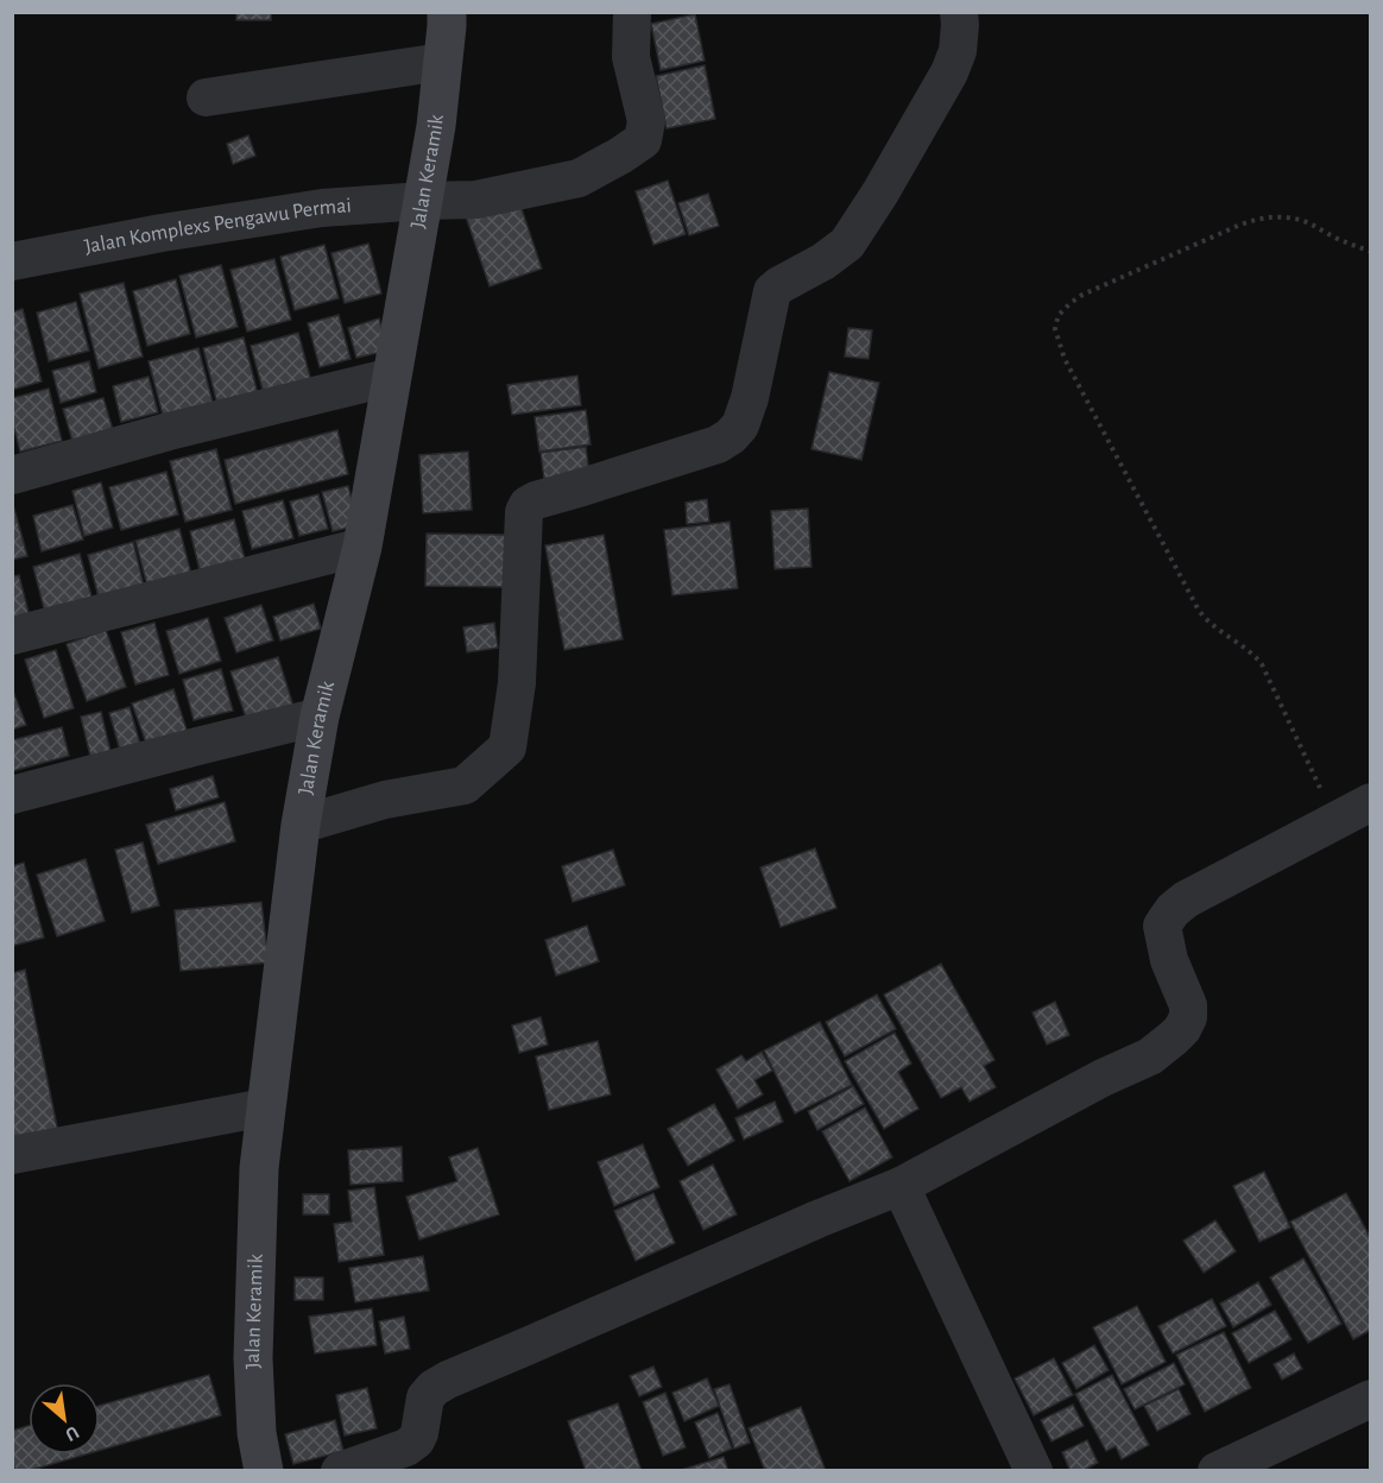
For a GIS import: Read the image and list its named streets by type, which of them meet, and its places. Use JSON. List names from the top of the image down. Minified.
{"streets":{"street":["Jalan Keramik","Jalan Komplexs Pengawu Permai"]},"crossings":[["Jalan Keramik","Jalan Komplexs Pengawu Permai"]],"north":"bottom right"}
